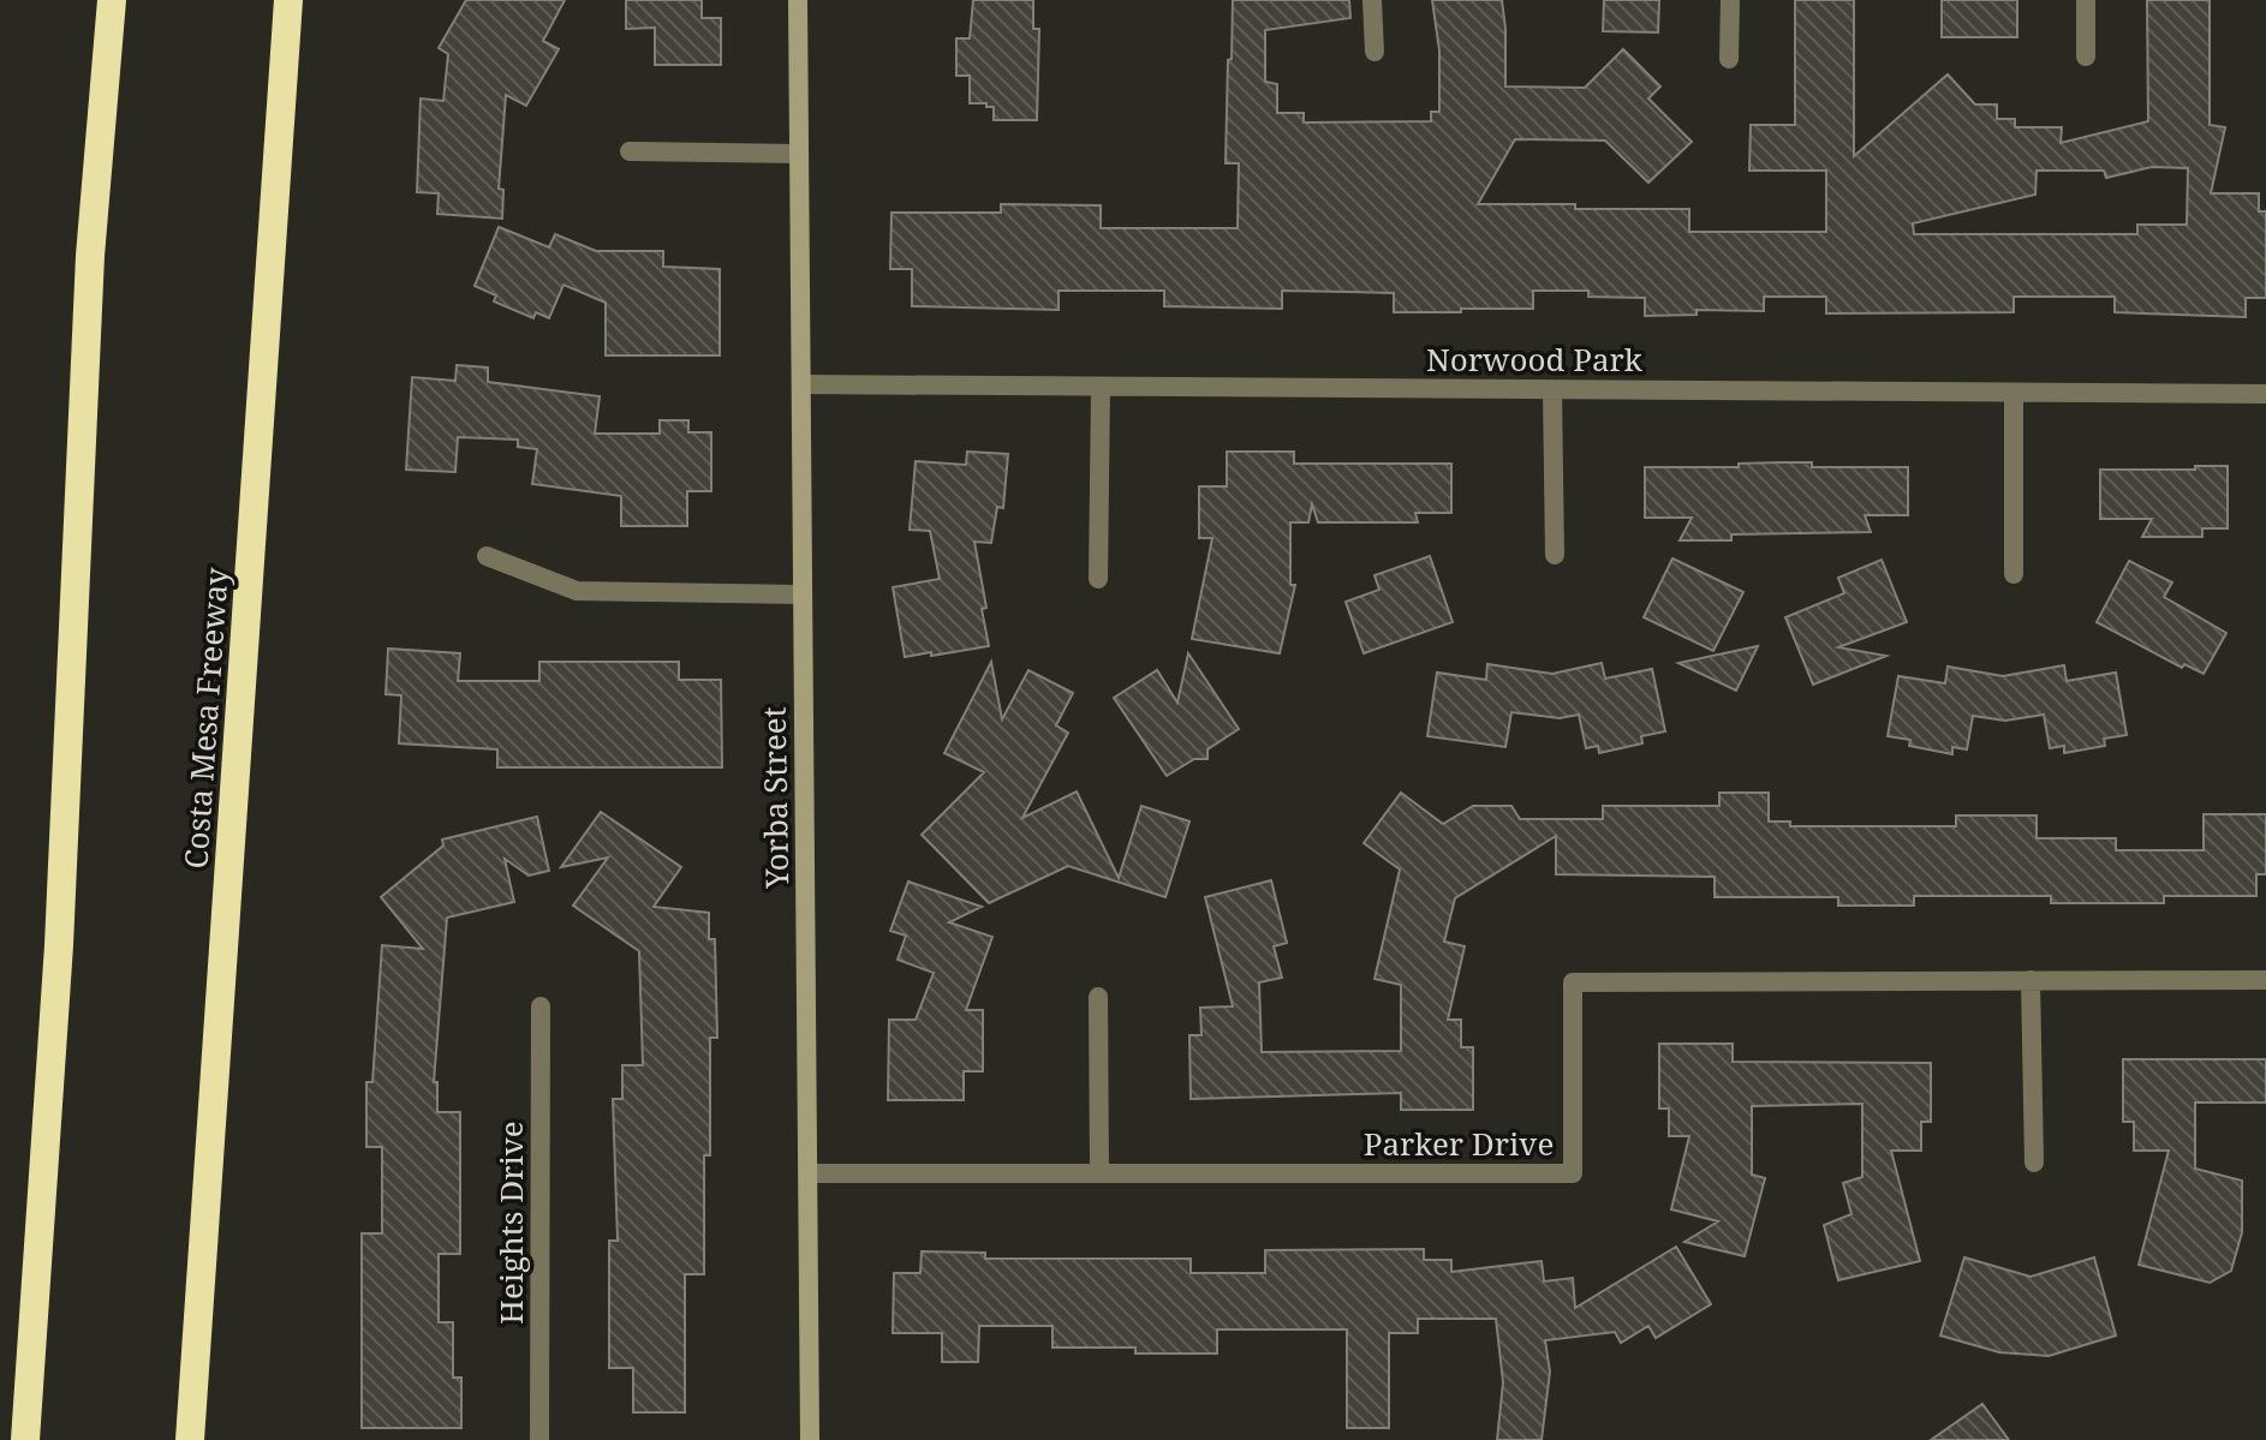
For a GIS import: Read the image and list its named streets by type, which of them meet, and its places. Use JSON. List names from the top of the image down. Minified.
{"streets":{"highway":["Costa Mesa Freeway"],"main road":["Yorba Street"],"street":["Norwood Park","Parker Drive","Heights Drive"]},"crossings":[["Norwood Park","Yorba Street"],["Yorba Street","Parker Drive"]]}
